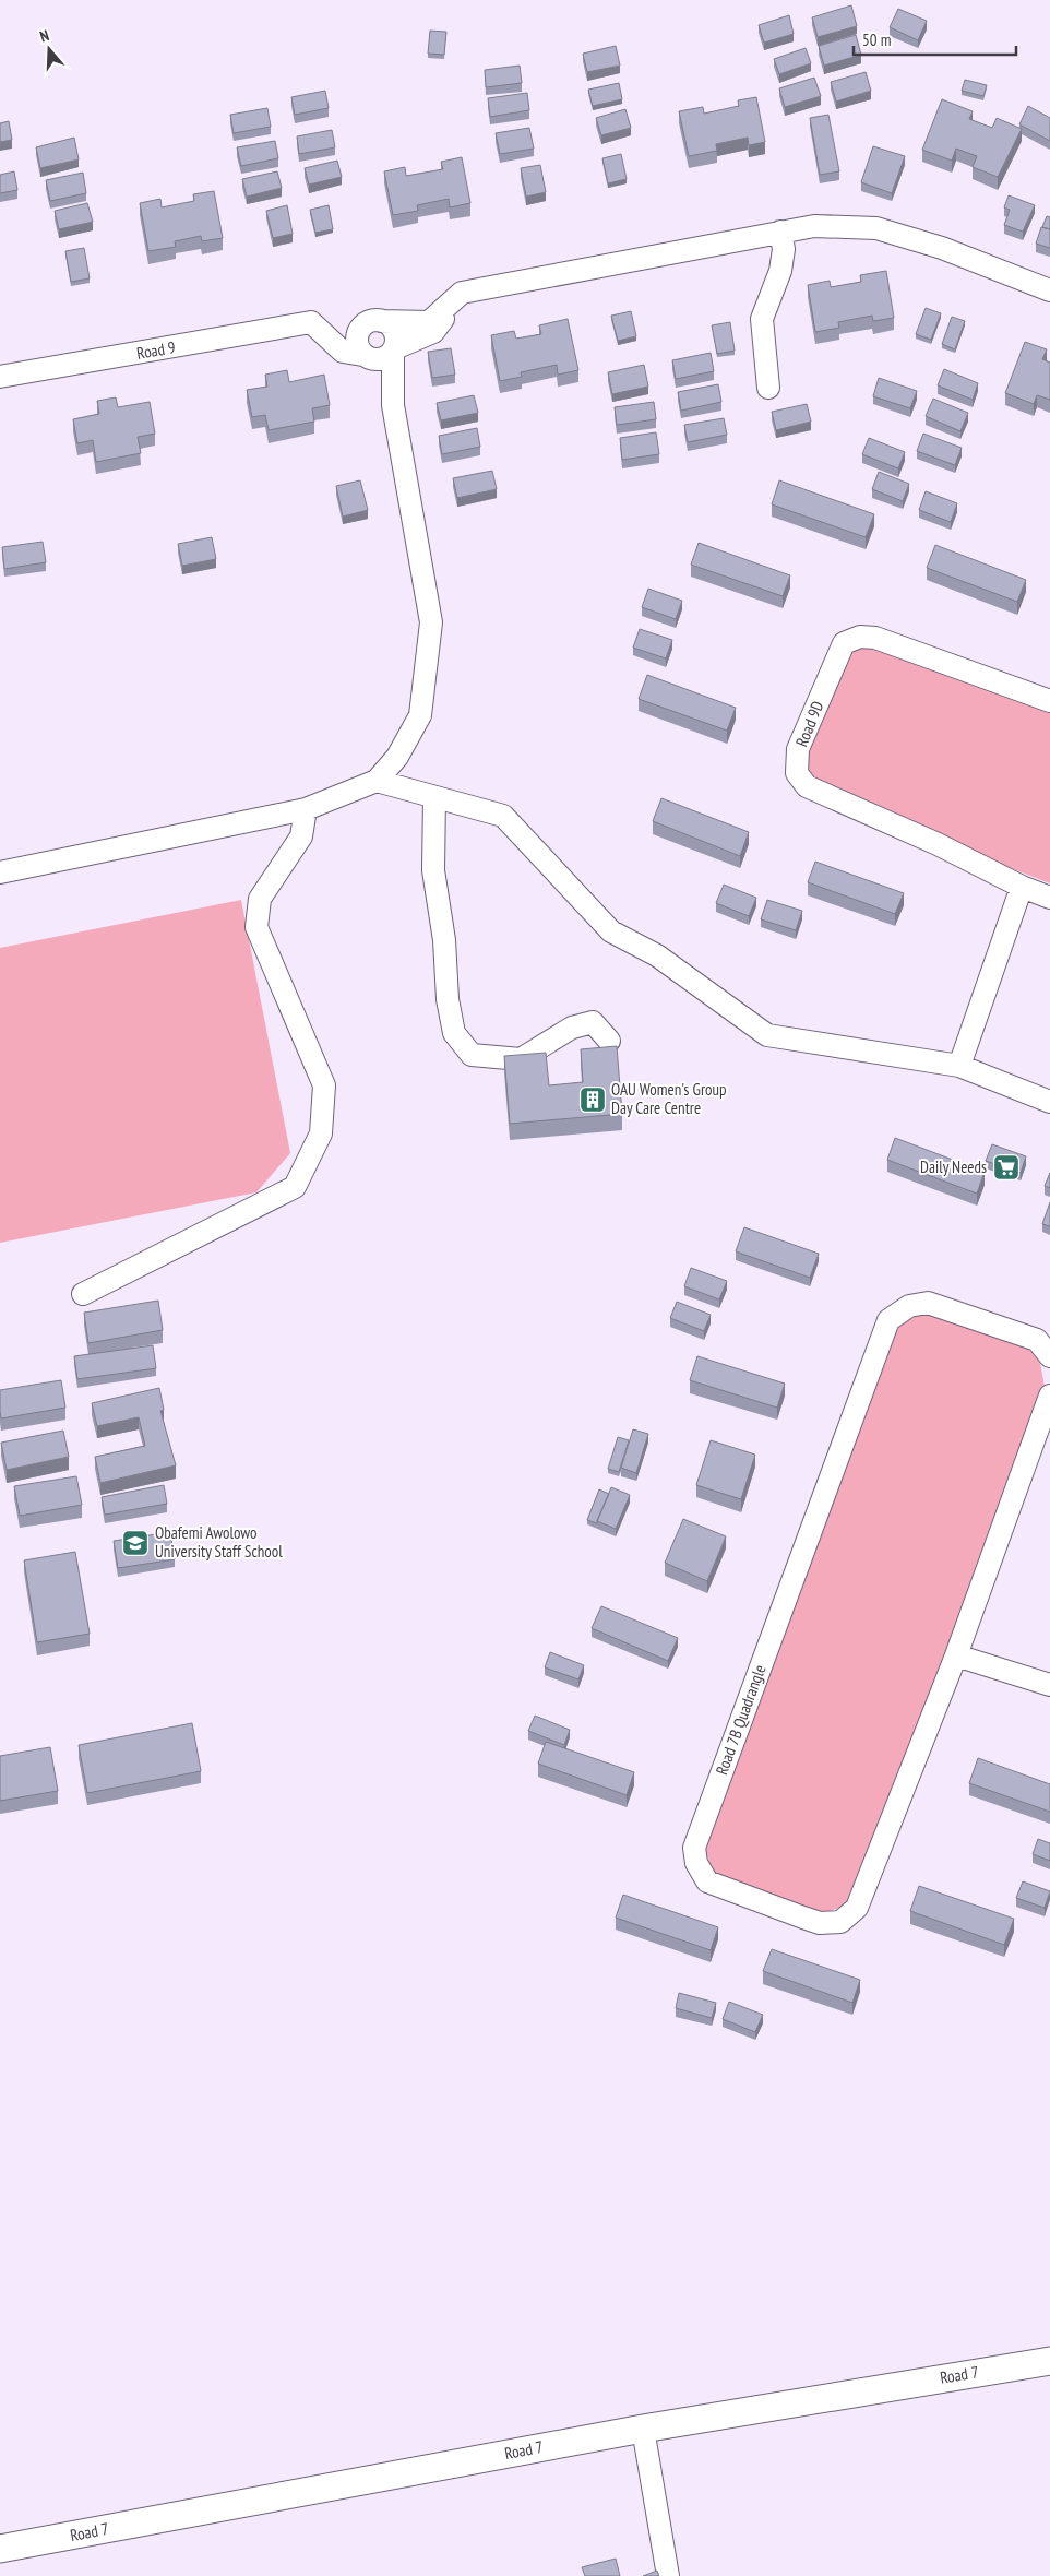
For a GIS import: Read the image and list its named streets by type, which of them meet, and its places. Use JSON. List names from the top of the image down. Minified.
{"streets":{"street":["Road 9","Road 9D","Road 7B Quadrangle","Road 7"]},"places":{"building":["OAU Women's Group Day Care Centre"],"supermarket":["Daily Needs"],"school or university":["Obafemi Awolowo University Staff School"]},"scale_bar":"50 m","north":"top"}
